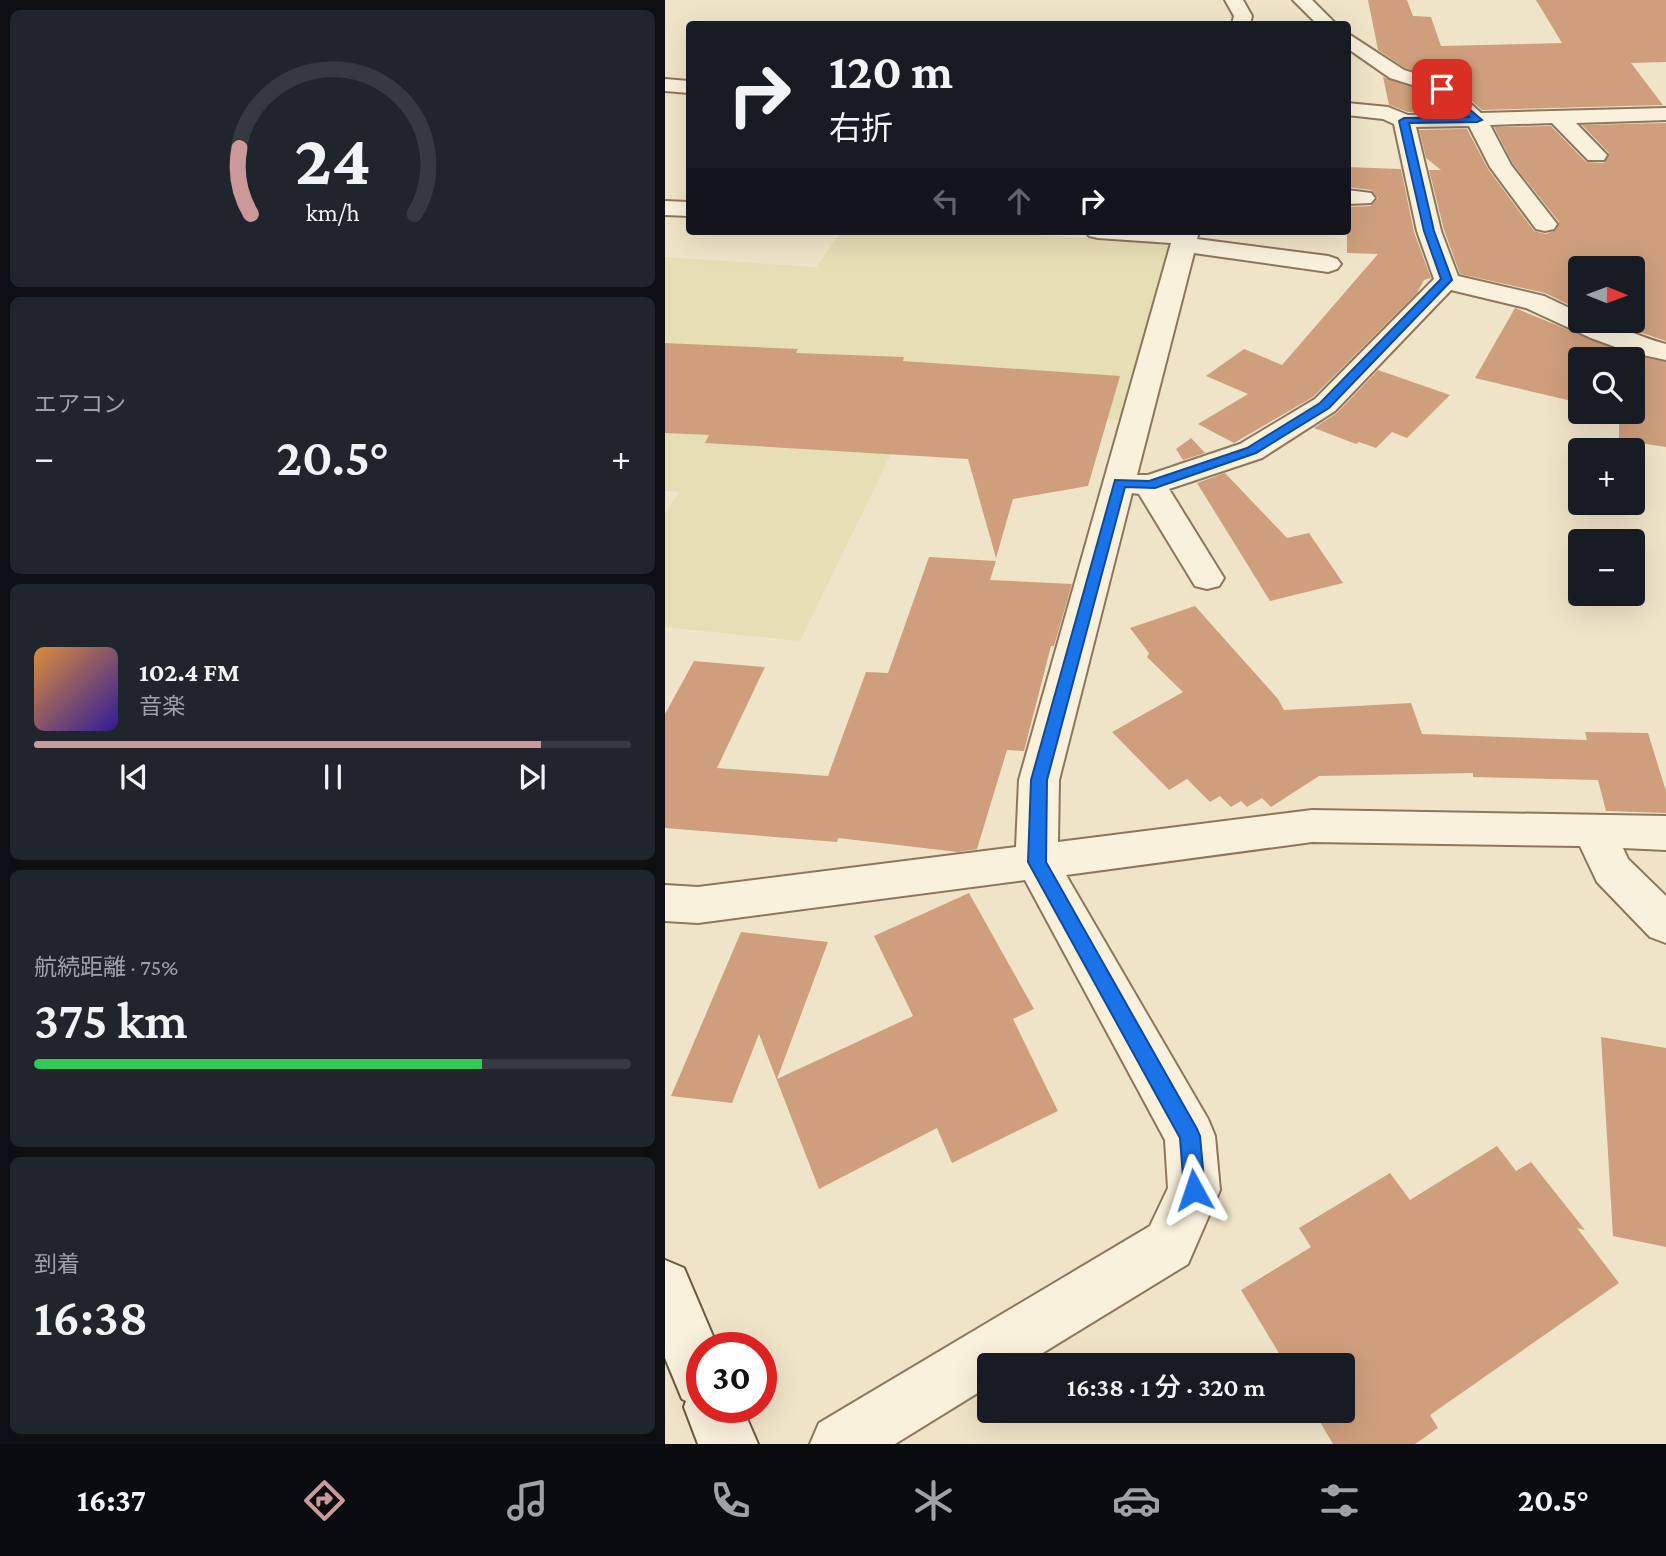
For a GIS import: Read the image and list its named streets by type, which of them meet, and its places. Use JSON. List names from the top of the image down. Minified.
{"north":"right","page":{"turn":["120 m","右折"],"map_buttons":["+","−"],"tile":["エアコン",["航続距離 · 75%","375 km"],["到着","16:38"]],"heat":["−","20.5°","+"],"song":["102.4 FM","音楽"],"limit":"30","trip":"16:38 · 1 分 · 320 m","tabs":["16:37","20.5°"],"gauge":["24","km/h"]}}
